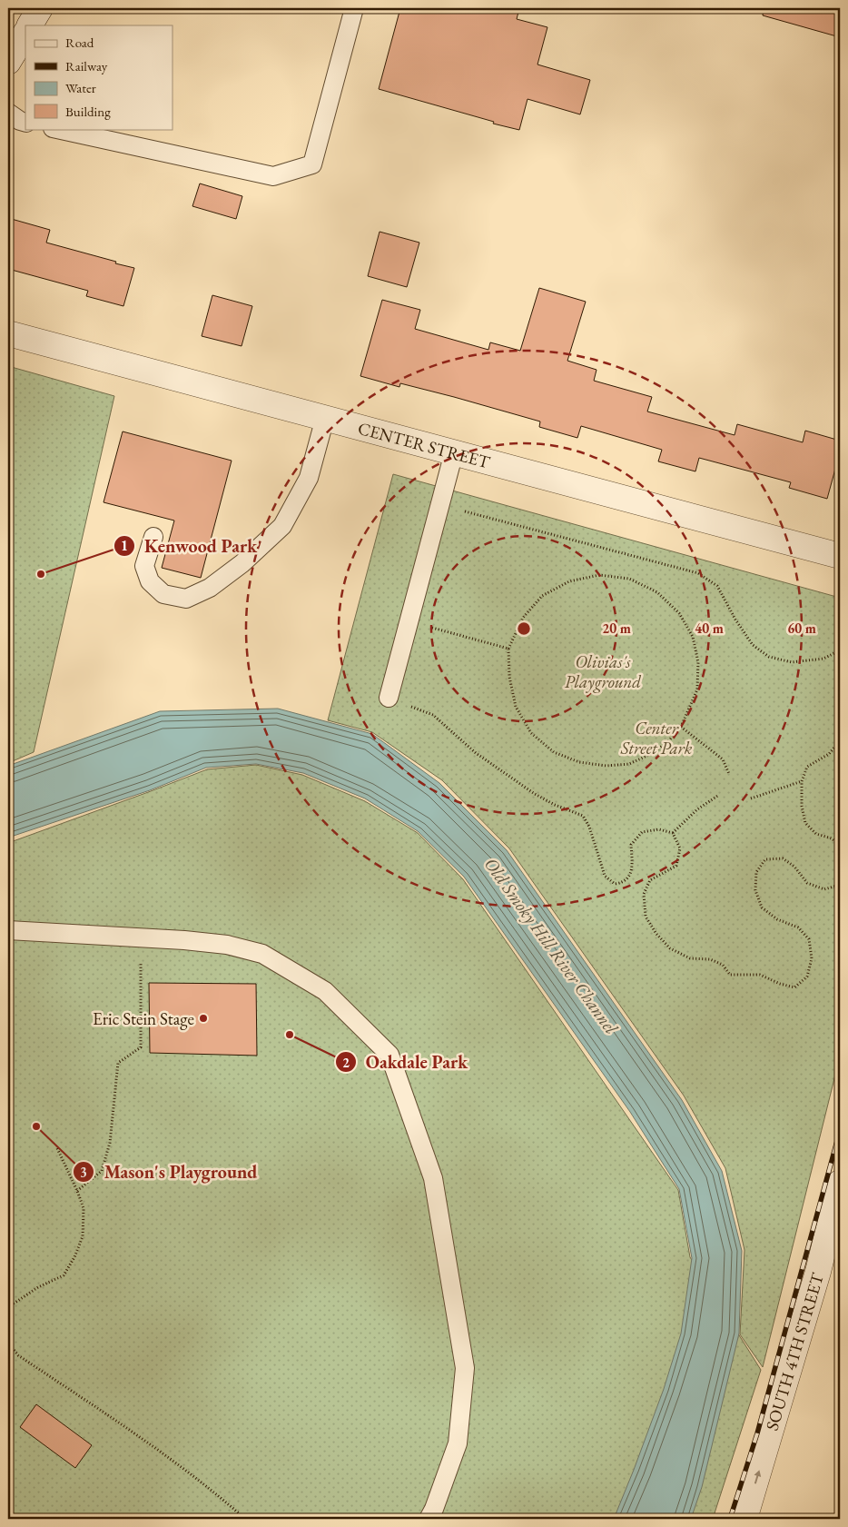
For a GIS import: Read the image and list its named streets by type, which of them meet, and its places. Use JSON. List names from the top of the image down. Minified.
{"streets":{"street":["CENTER STREET","SOUTH 4TH STREET"]},"one_way":["SOUTH 4TH STREET"],"water":["Old Smoky Hill River Channel"],"parks":["Olivias's Playground","Center Street Park"],"places":["Kenwood Park","Eric Stein Stage","Oakdale Park","Mason's Playground"],"legend":["Road","Railway","Water","Building"],"rings":["20 m","40 m","60 m"]}
